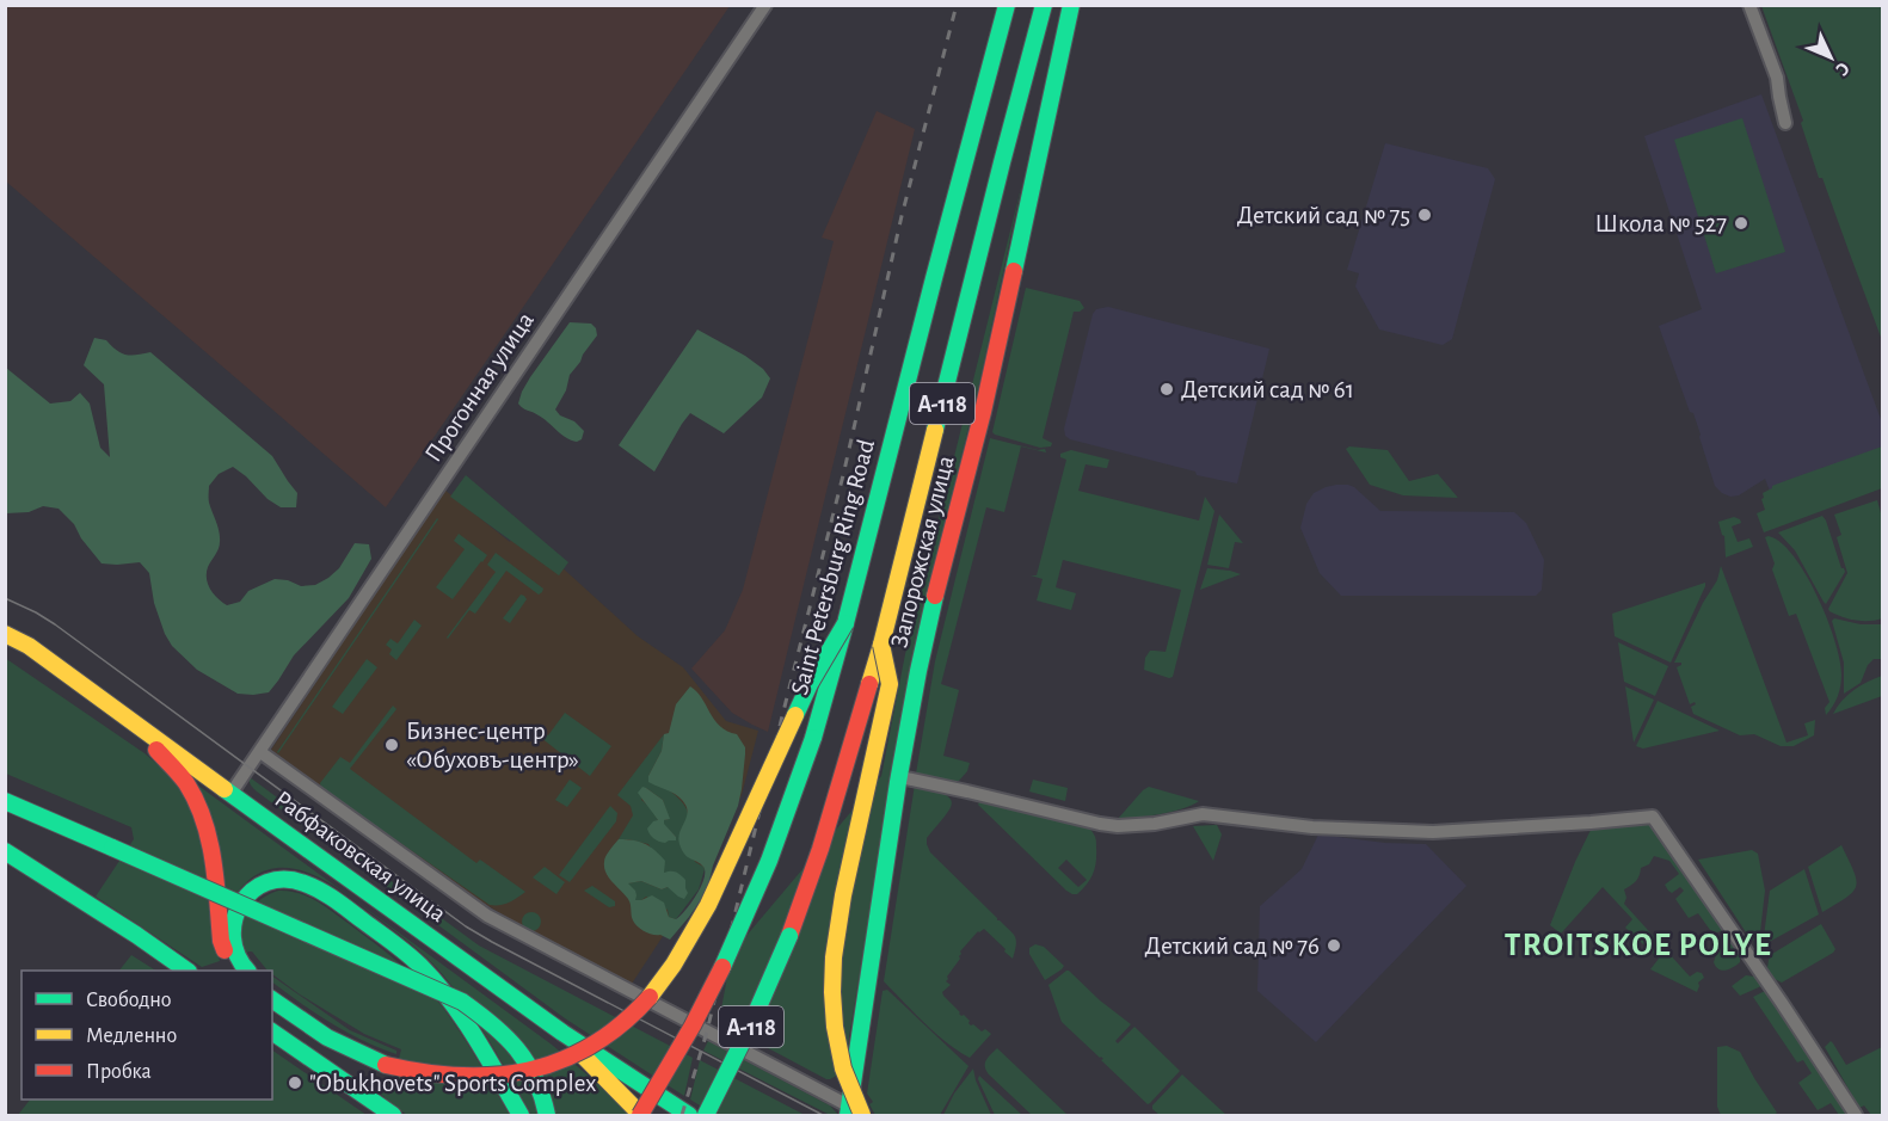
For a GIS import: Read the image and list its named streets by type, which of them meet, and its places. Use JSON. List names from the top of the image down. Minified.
{"streets":{"main road":["А-118","Запорожская улица","Saint Petersburg Ring Road","Рабфаковская улица"],"street":["Прогонная улица"]},"crossings":[["Прогонная улица","Рабфаковская улица"]],"districts":["TROITSKOE POLYE"],"places":["Детский сад № 75","Школа № 527","Детский сад № 61","Бизнес-центр «Обуховъ-центр»","Детский сад № 76","\"Obukhovets\" Sports Complex"],"legend":["Свободно","Медленно","Пробка"],"north":"bottom right"}
